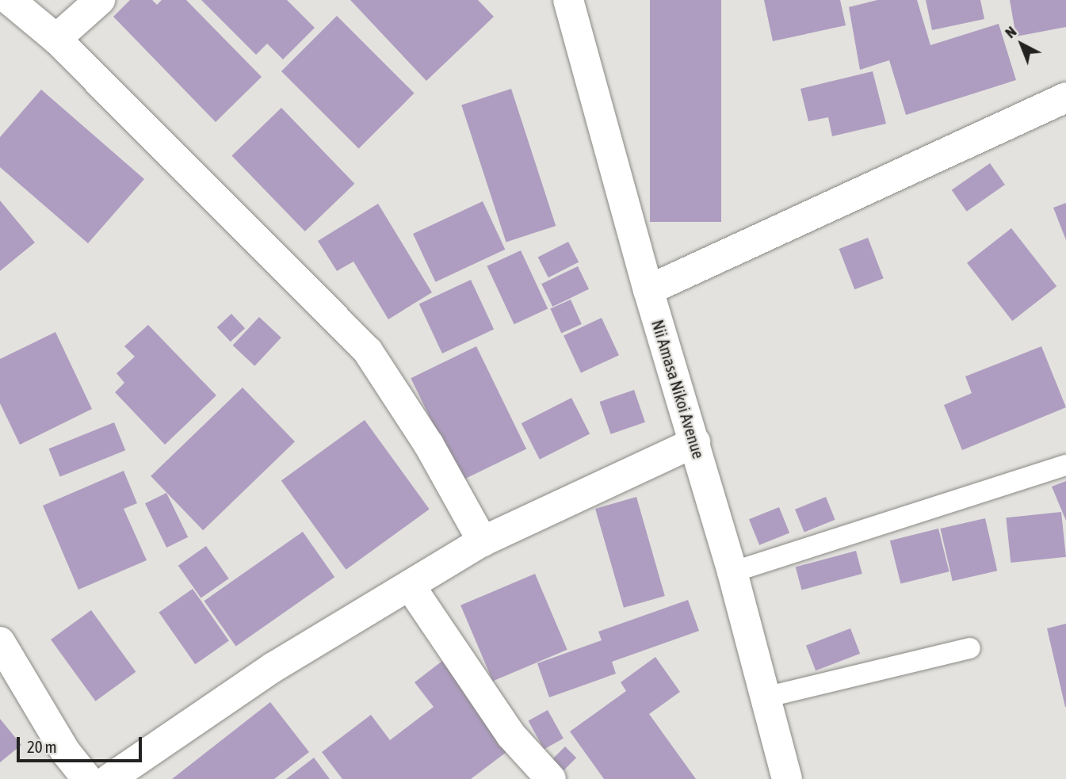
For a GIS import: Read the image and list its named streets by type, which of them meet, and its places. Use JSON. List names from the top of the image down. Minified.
{"streets":{"street":["Nii Amasa Nikoi Avenue"]},"scale_bar":"20 m","north":"top left"}
